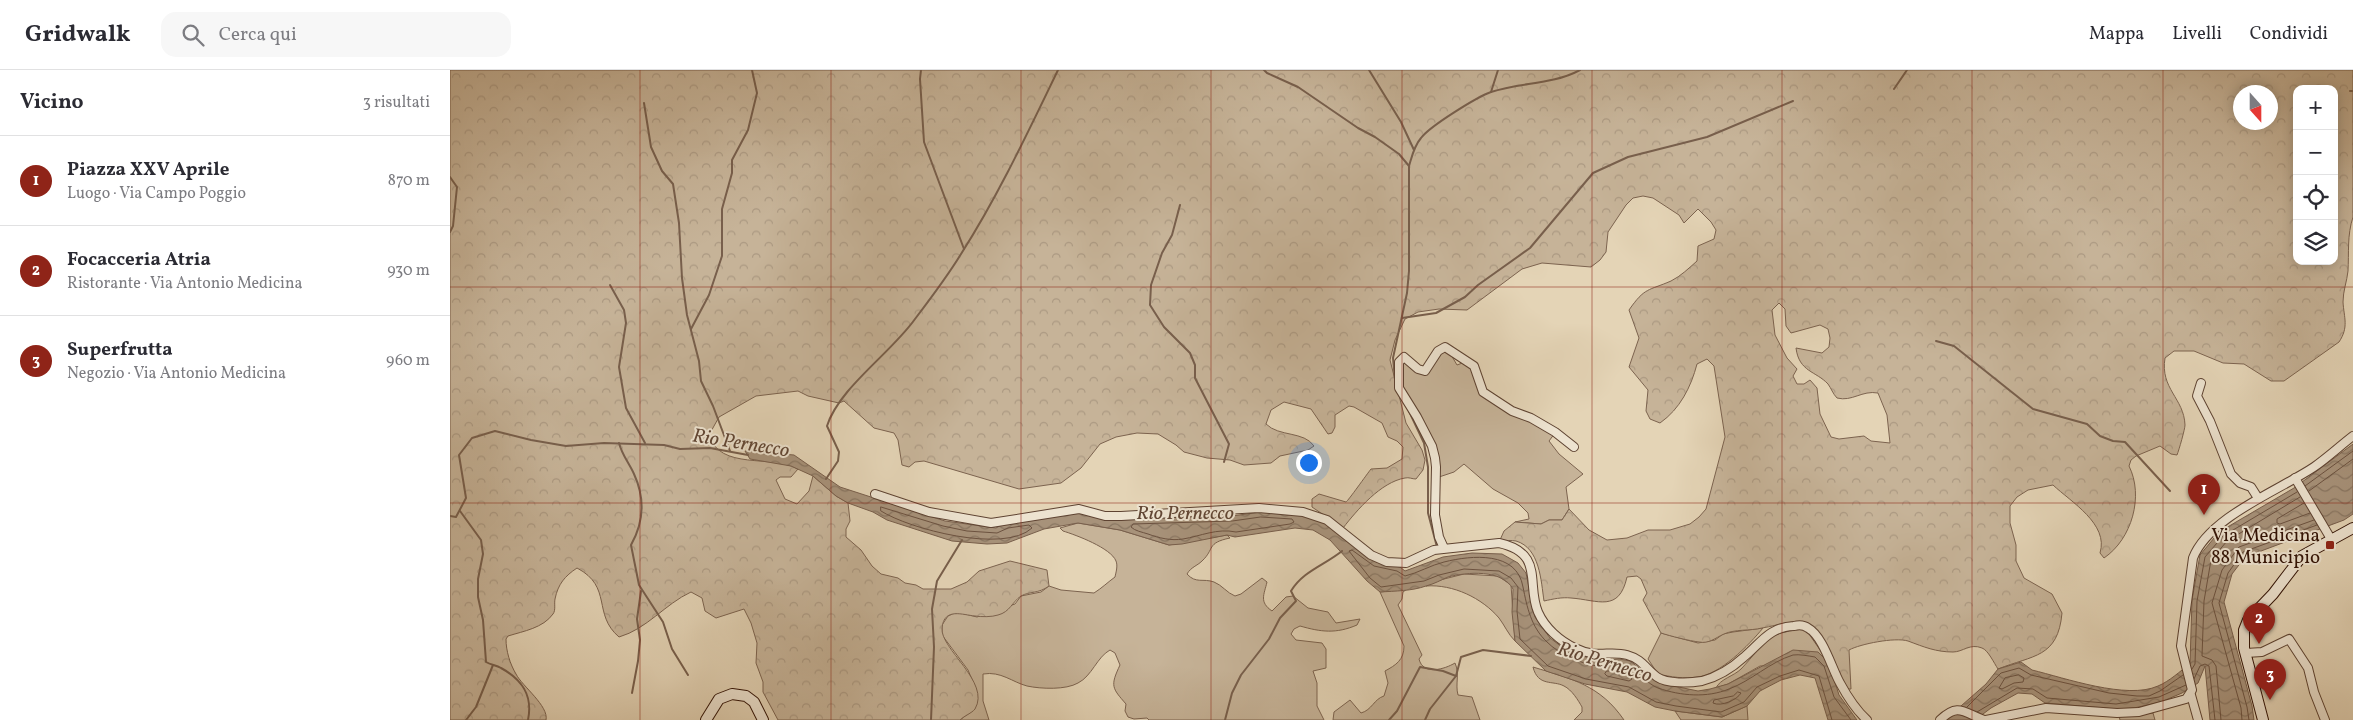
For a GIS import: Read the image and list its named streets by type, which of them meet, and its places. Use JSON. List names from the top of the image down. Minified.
{"water":["Rio Pernecco"],"places":{"transit":["Via Medicina 88 Municipio"]},"north":"bottom","page":{"header":"Gridwalk","search":"Cerca qui","nav":["Mappa","Livelli","Condividi"],"heading":["Vicino","3 risultati"],"map_buttons":["+","−"],"list":[{"mark":"1","name":"Piazza XXV Aprile","note":"Luogo · Via Campo Poggio","value":"870 m"},{"mark":"2","name":"Focacceria Atria","note":"Ristorante · Via Antonio Medicina","value":"930 m"},{"mark":"3","name":"Superfrutta","note":"Negozio · Via Antonio Medicina","value":"960 m"}],"pins":["1","2","3"]}}
